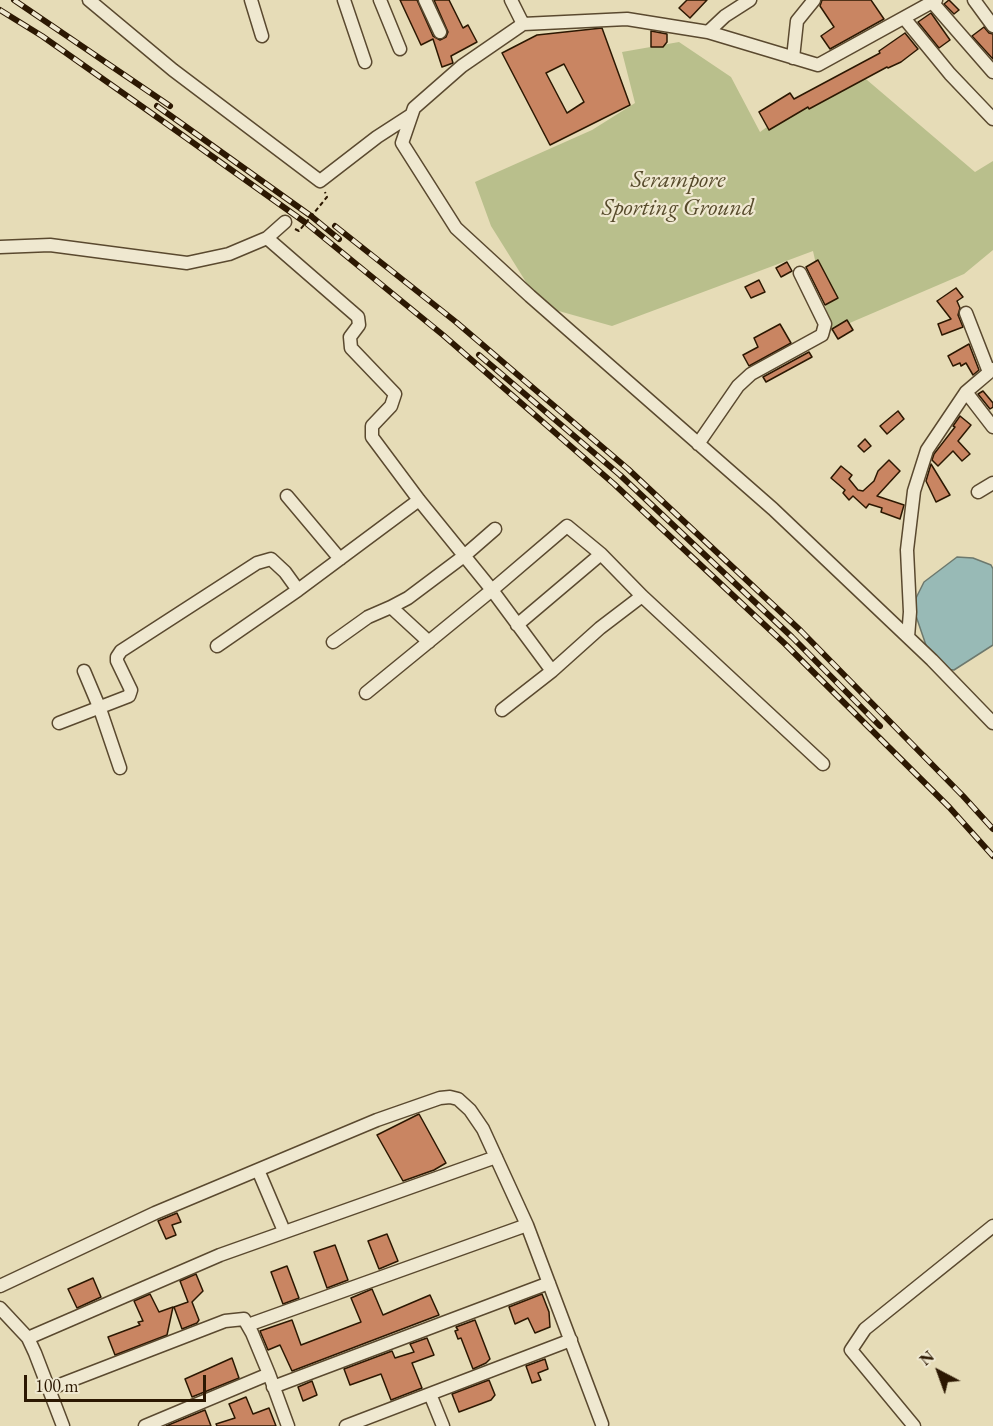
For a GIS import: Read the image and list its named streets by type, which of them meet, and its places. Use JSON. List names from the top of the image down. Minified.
{"parks":["Serampore Sporting Ground"],"scale_bar":"100 m","north":"top left"}
